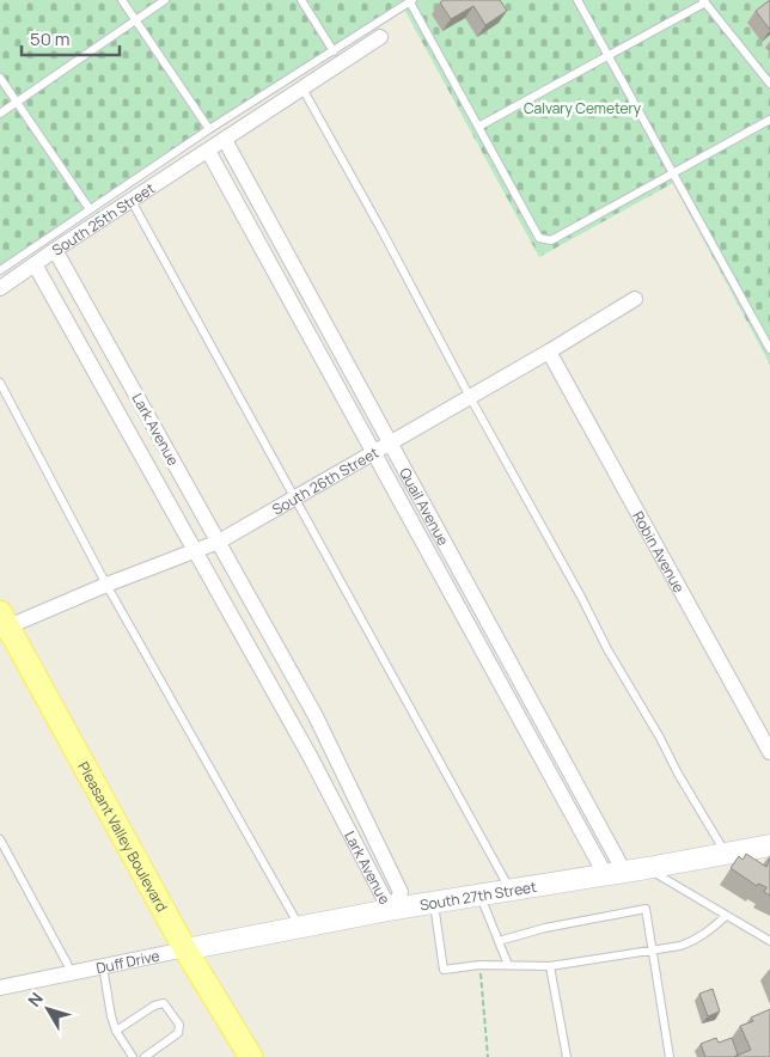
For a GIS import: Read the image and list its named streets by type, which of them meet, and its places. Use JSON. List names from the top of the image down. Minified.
{"streets":{"main road":["Pleasant Valley Boulevard"],"street":["South 25th Street","Lark Avenue","South 26th Street","Quail Avenue","Robin Avenue","South 27th Street","Duff Drive"]},"crossings":[["South 25th Street","Lark Avenue"],["South 25th Street","Quail Avenue"],["Lark Avenue","South 26th Street"],["Lark Avenue","South 27th Street"],["South 26th Street","Quail Avenue"],["South 26th Street","Robin Avenue"],["South 26th Street","Pleasant Valley Boulevard"],["Quail Avenue","South 27th Street"],["Pleasant Valley Boulevard","South 27th Street"],["Pleasant Valley Boulevard","Duff Drive"],["South 27th Street","Duff Drive"]],"parks":["Calvary Cemetery"],"scale_bar":"50 m","north":"top left"}
